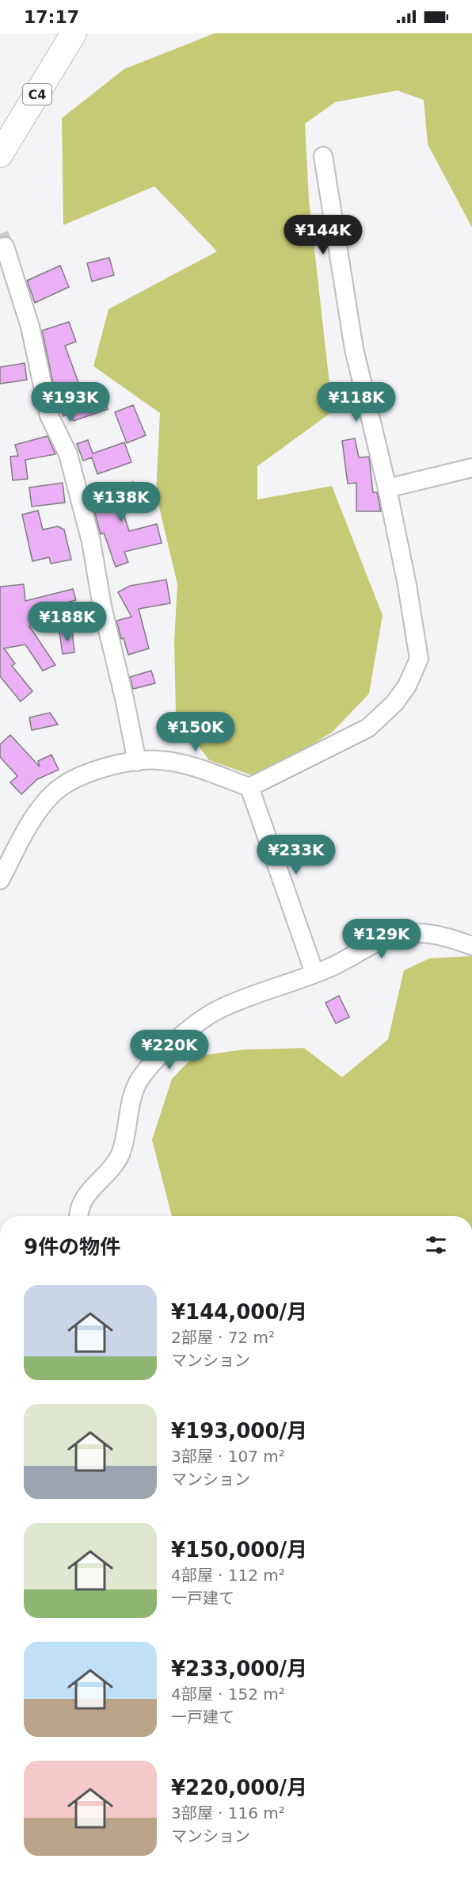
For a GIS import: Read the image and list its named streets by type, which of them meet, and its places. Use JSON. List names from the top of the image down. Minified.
{"streets":{"highway":["C4"]},"page":{"status":"17:17","price":["¥144K","¥193K","¥118K","¥138K","¥188K","¥150K","¥233K","¥129K","¥220K"],"heading":"9件の物件","list":[{"name":"¥144,000/月","note":"2部屋 · 72 m² · マンション"},{"name":"¥193,000/月","note":"3部屋 · 107 m² · マンション"},{"name":"¥150,000/月","note":"4部屋 · 112 m² · 一戸建て"},{"name":"¥233,000/月","note":"4部屋 · 152 m² · 一戸建て"},{"name":"¥220,000/月","note":"3部屋 · 116 m² · マンション"}]}}
